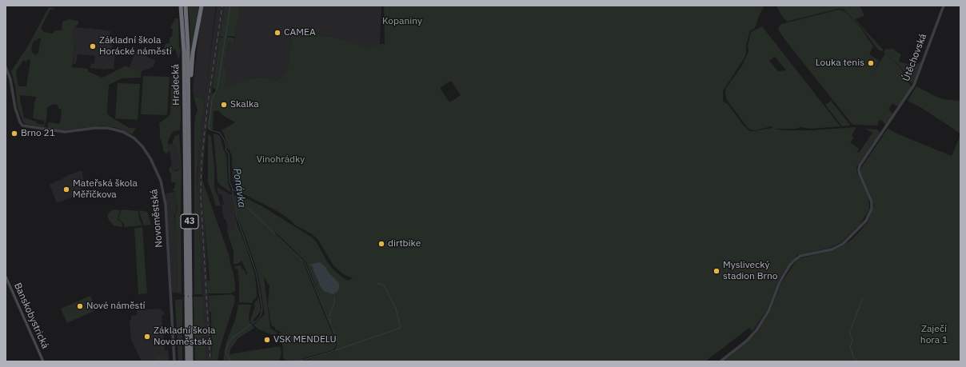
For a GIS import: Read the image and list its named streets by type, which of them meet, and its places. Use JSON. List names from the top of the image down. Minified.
{"streets":{"highway":["Hradecká","43"],"street":["Útěchovská","Novoměstská","Banskobystrická"]},"crossings":[["Hradecká","43"]],"water":["Ponávka"],"parks":["Kopaniny","Vinohrádky","Zaječí hora 1"],"places":["CAMEA","Základní škola Horácké náměstí","Louka tenis","Skalka","Brno 21","Mateřská škola Měříčkova","dirtbike","Myslivecký stadion Brno","Nové náměstí","Základní škola Novoměstská","VSK MENDELU"]}
